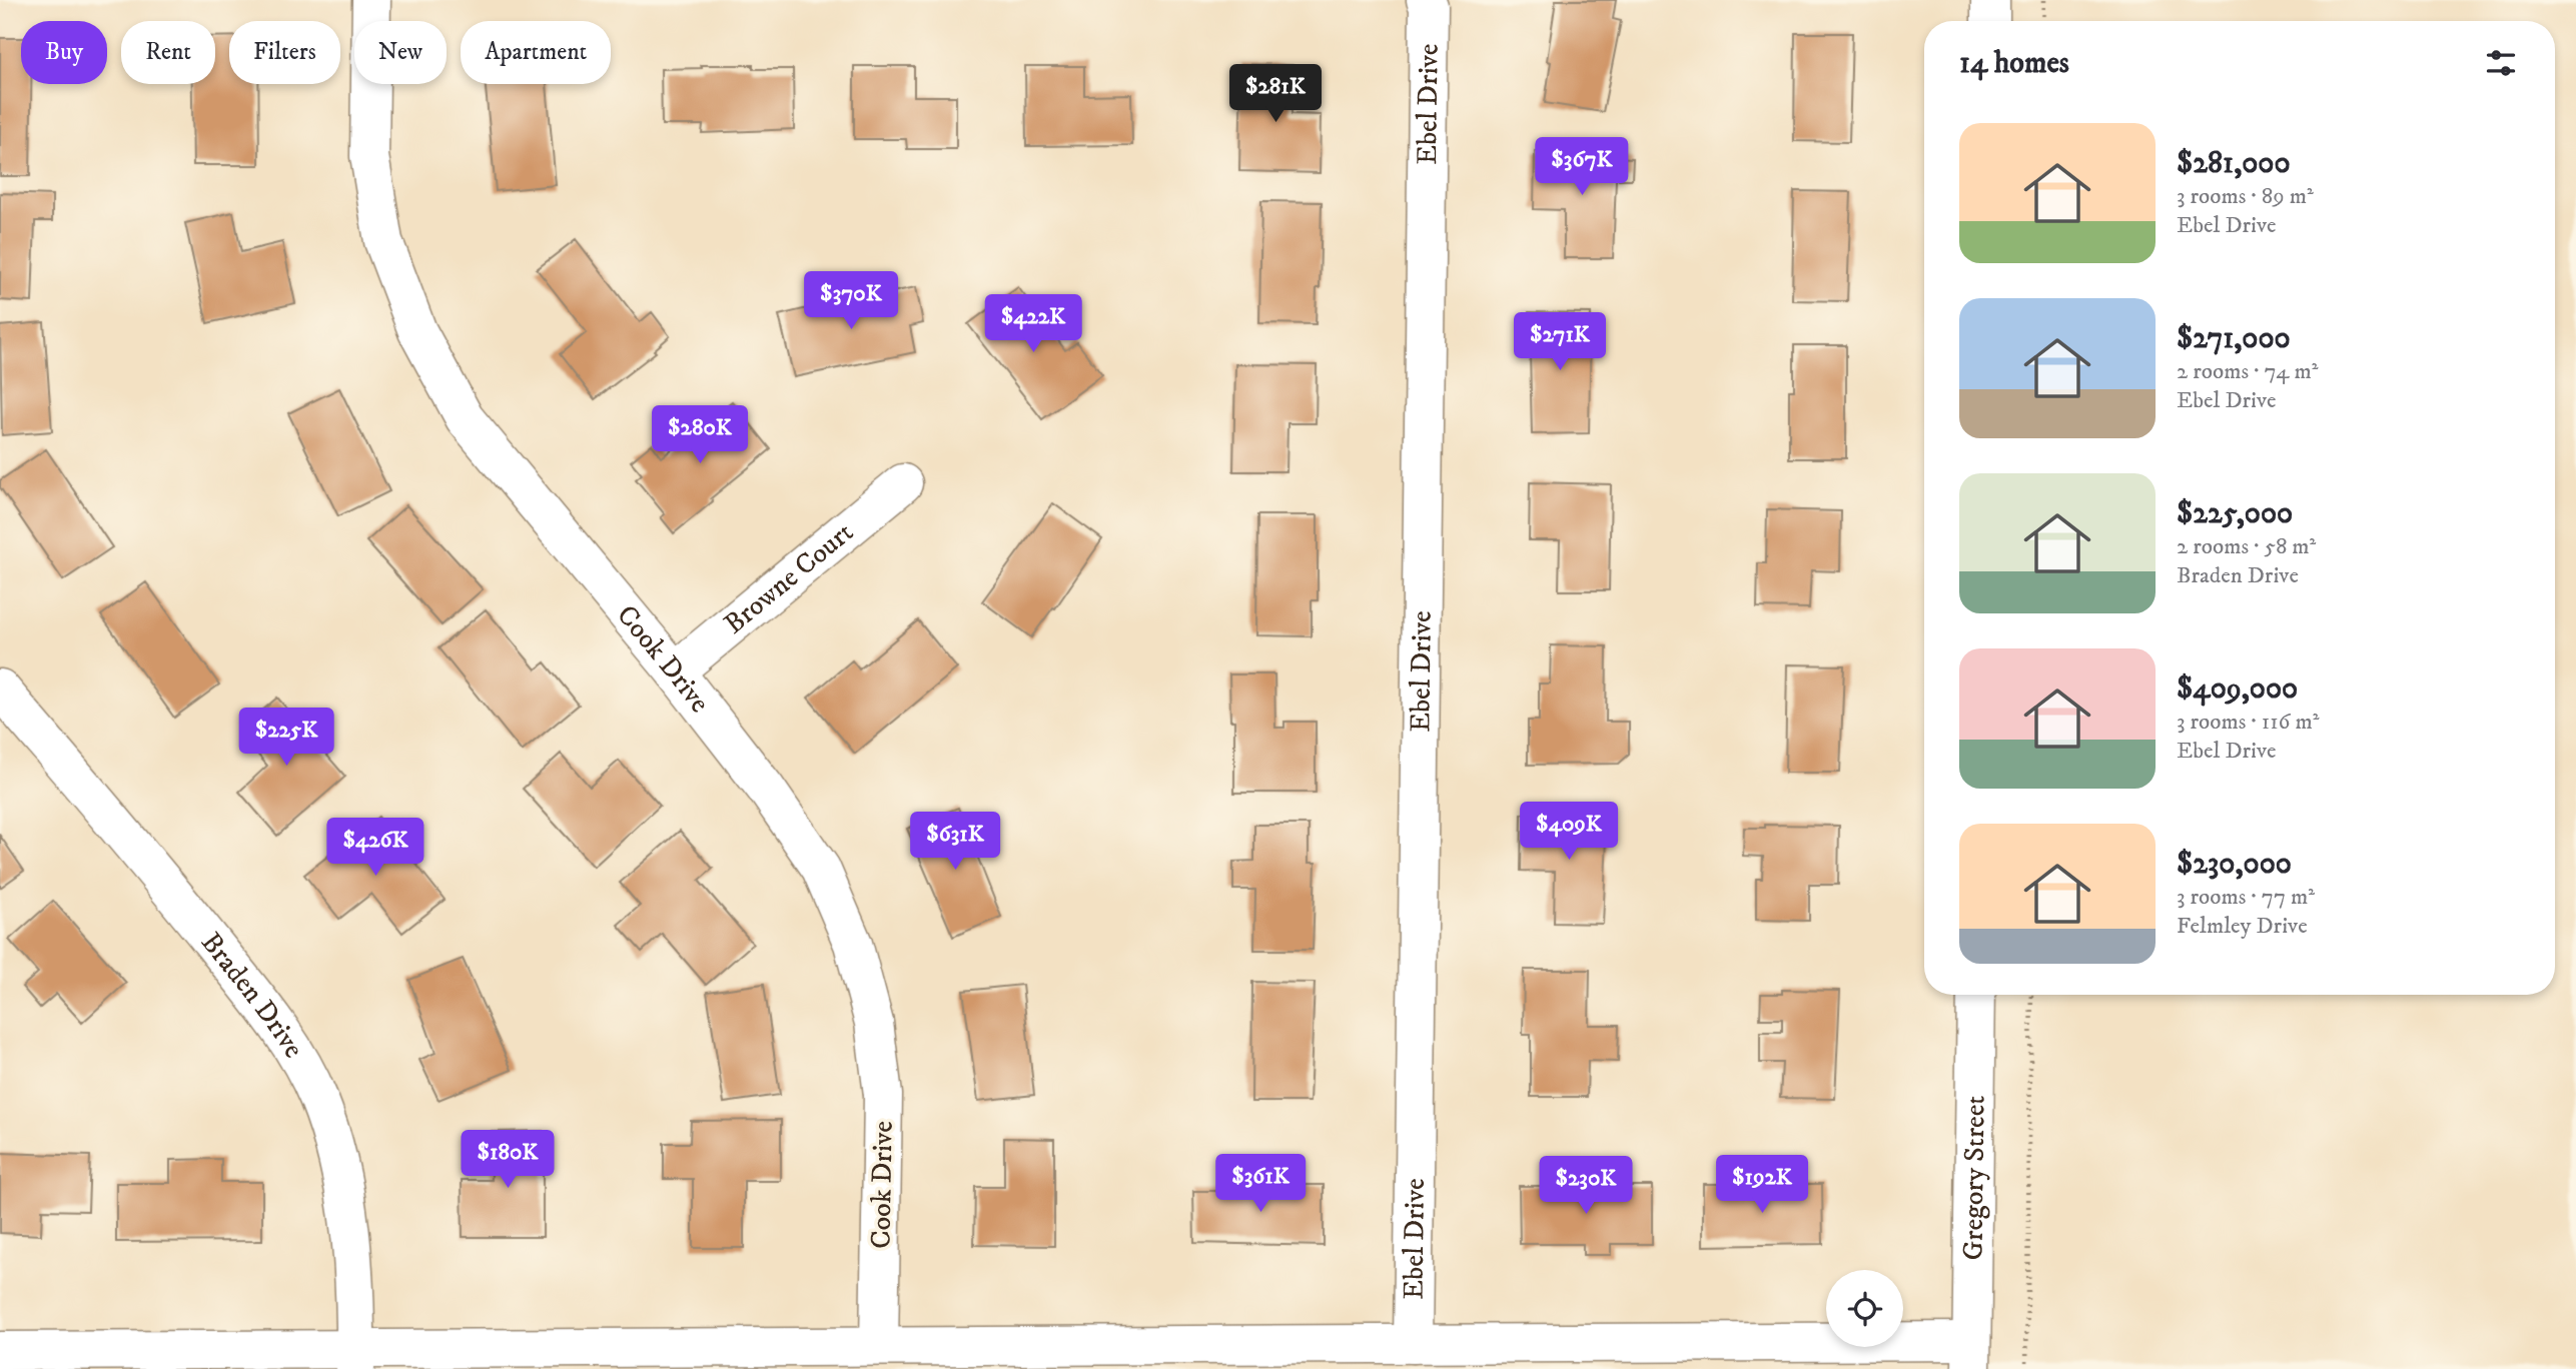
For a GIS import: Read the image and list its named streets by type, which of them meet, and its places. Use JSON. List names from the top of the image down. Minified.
{"streets":{"street":["Ebel Drive","Browne Court","Cook Drive","Braden Drive","Gregory Street"]},"crossings":[["Browne Court","Cook Drive"]],"page":{"chip":["Buy","Rent","Filters","New","Apartment"],"heading":"14 homes","price":["$281K","$367K","$370K","$422K","$271K","$280K","$225K","$409K","$631K","$426K","$180K","$361K","$192K","$230K"],"list":[{"name":"$281,000","note":"3 rooms · 89 m² · Ebel Drive"},{"name":"$271,000","note":"2 rooms · 74 m² · Ebel Drive"},{"name":"$225,000","note":"2 rooms · 58 m² · Braden Drive"},{"name":"$409,000","note":"3 rooms · 116 m² · Ebel Drive"},{"name":"$230,000","note":"3 rooms · 77 m² · Felmley Drive"}]}}
